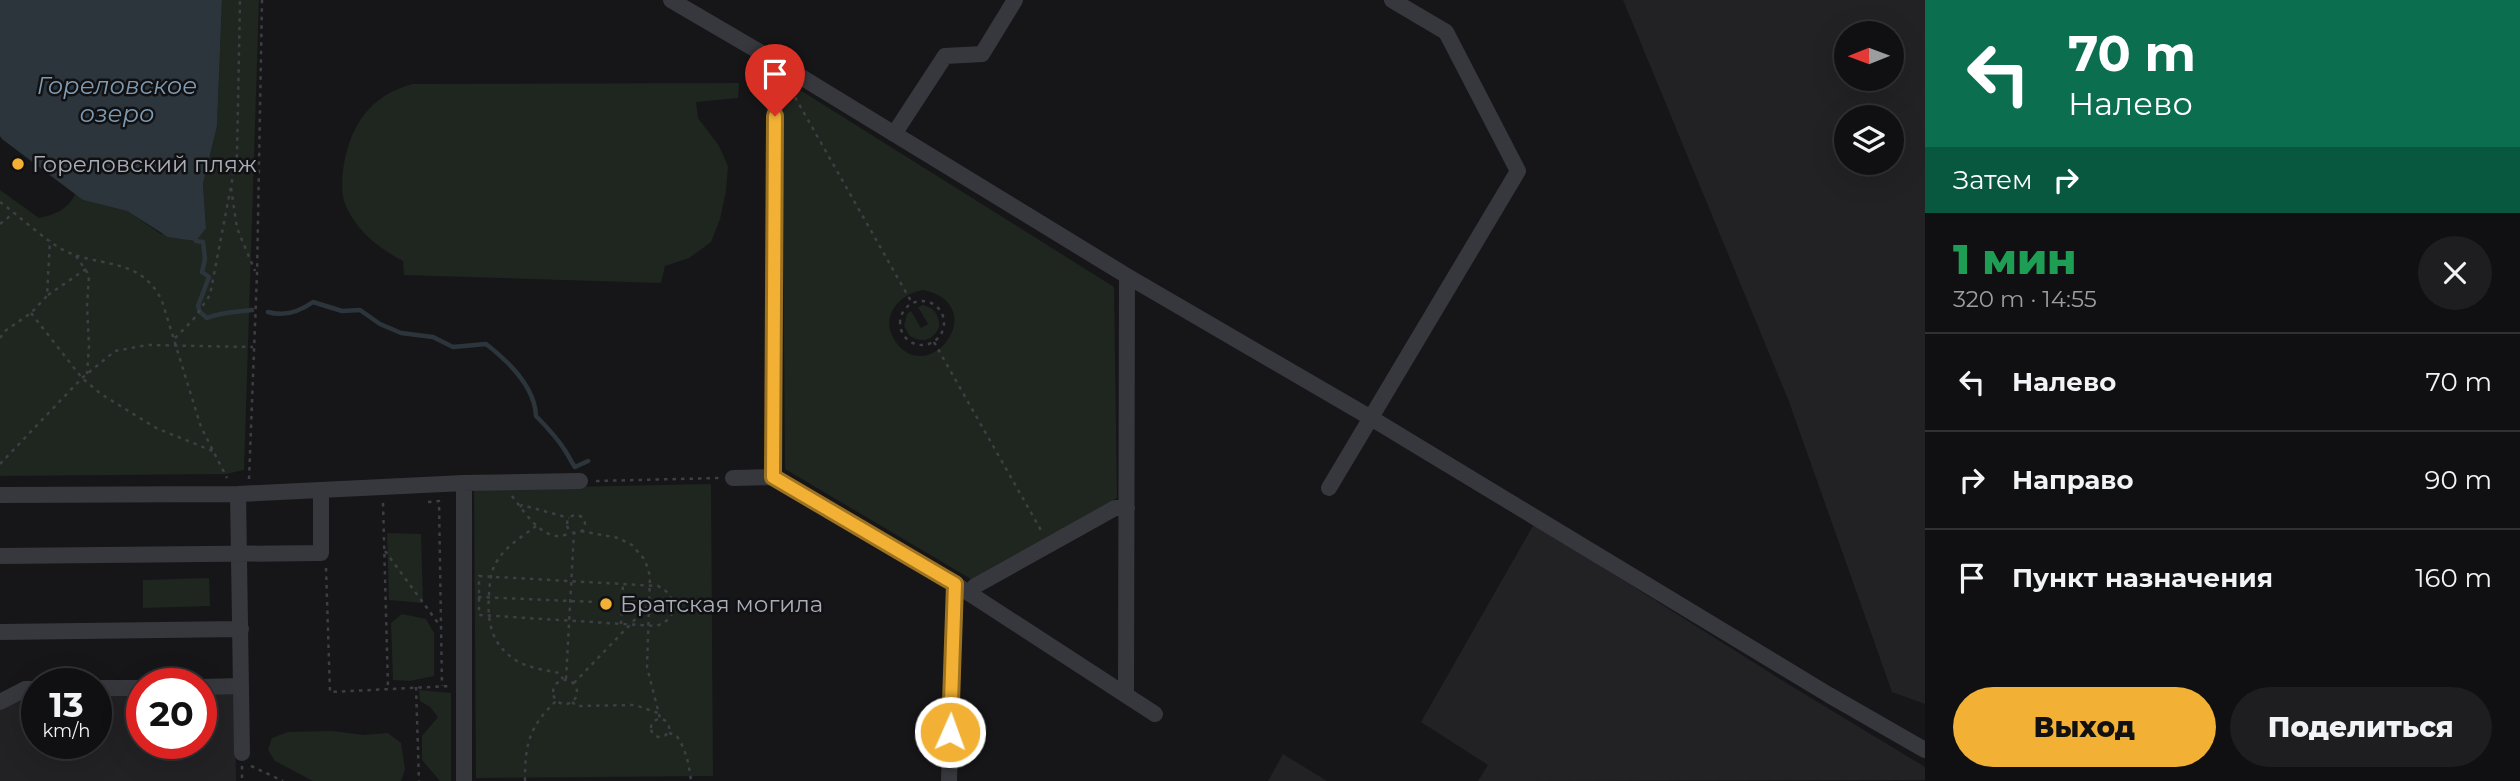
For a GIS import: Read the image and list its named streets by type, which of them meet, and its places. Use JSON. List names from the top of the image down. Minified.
{"water":["Гореловское озеро"],"places":["Гореловский пляж","Братская могила"],"north":"left","page":{"turn":["70 m","Налево"],"then":"Затем","heading":["1 мин","320 m · 14:55"],"list":[{"name":"Налево","value":"70 m"},{"name":"Направо","value":"90 m"},{"name":"Пункт назначения","value":"160 m"}],"speed":"13 km/h","limit":"20","buttons":["Выход","Поделиться"]}}
